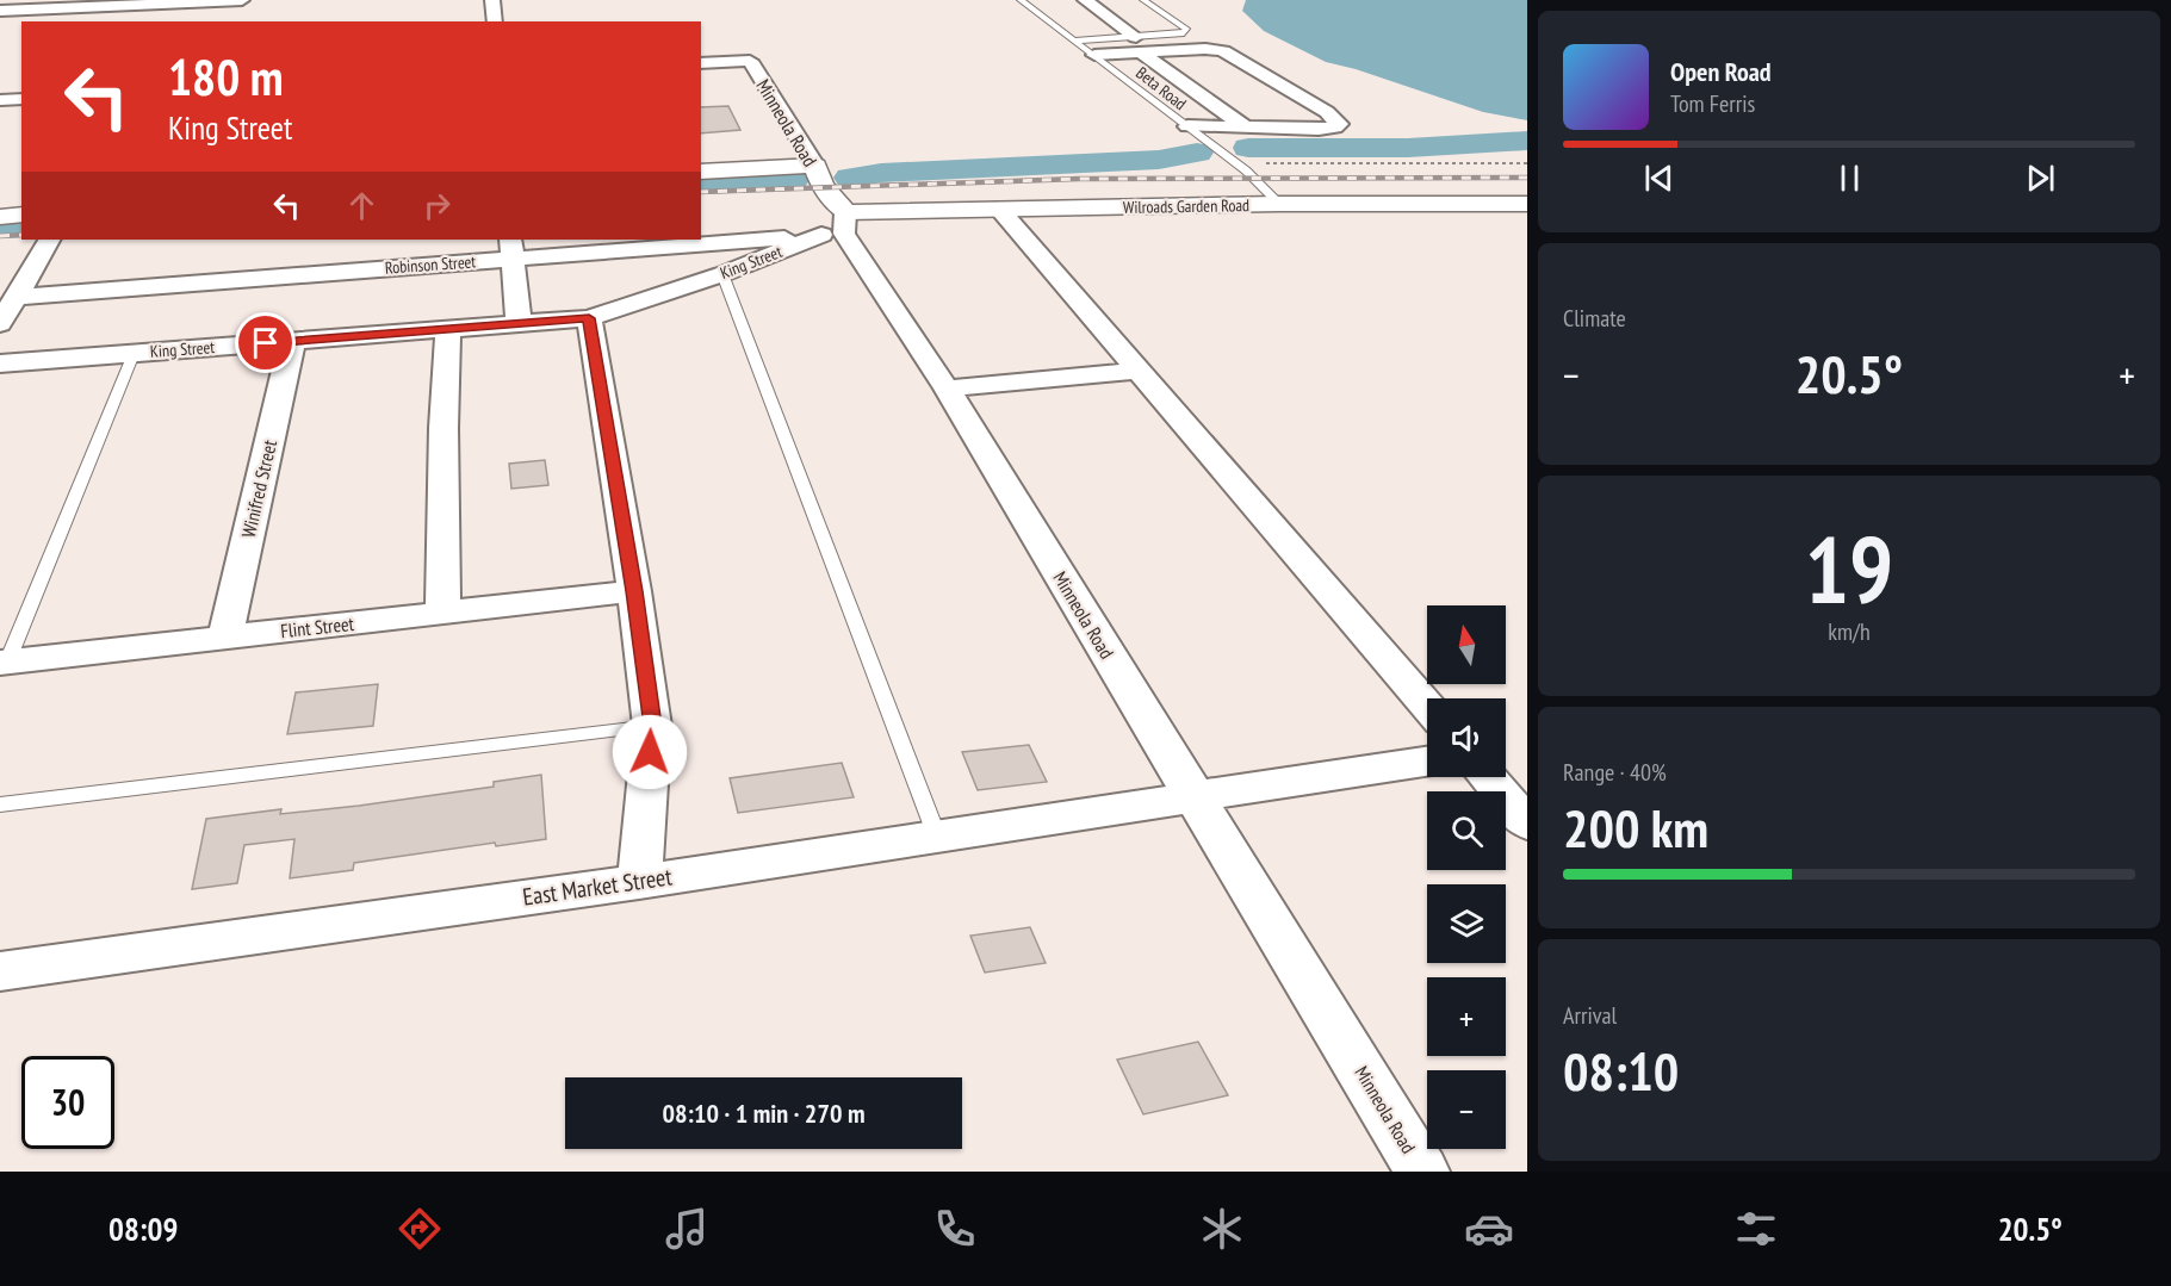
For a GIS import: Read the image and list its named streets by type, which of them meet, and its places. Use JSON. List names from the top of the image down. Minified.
{"streets":{"street":["Minneola Road","Wilroads Garden Road","King Street","Robinson Street","Winifred Street","Flint Street","East Market Street"],"lane":["Beta Road"]},"crossings":[["Beta Road","Wilroads Garden Road"],["Minneola Road","Wilroads Garden Road"],["Minneola Road","King Street"],["Minneola Road","Robinson Street"],["Minneola Road","East Market Street"],["Wilroads Garden Road","King Street"],["Wilroads Garden Road","Robinson Street"],["King Street","Robinson Street"],["King Street","Winifred Street"],["Winifred Street","Flint Street"]],"north":"top","page":{"turn":["180 m","King Street"],"song":["Open Road","Tom Ferris"],"tile":["Climate",["19","km/h"],["Range · 40%","200 km"],["Arrival","08:10"]],"heat":["−","20.5°","+"],"map_buttons":["+","−"],"limit":"30","trip":"08:10 · 1 min · 270 m","tabs":["08:09","20.5°"]}}
